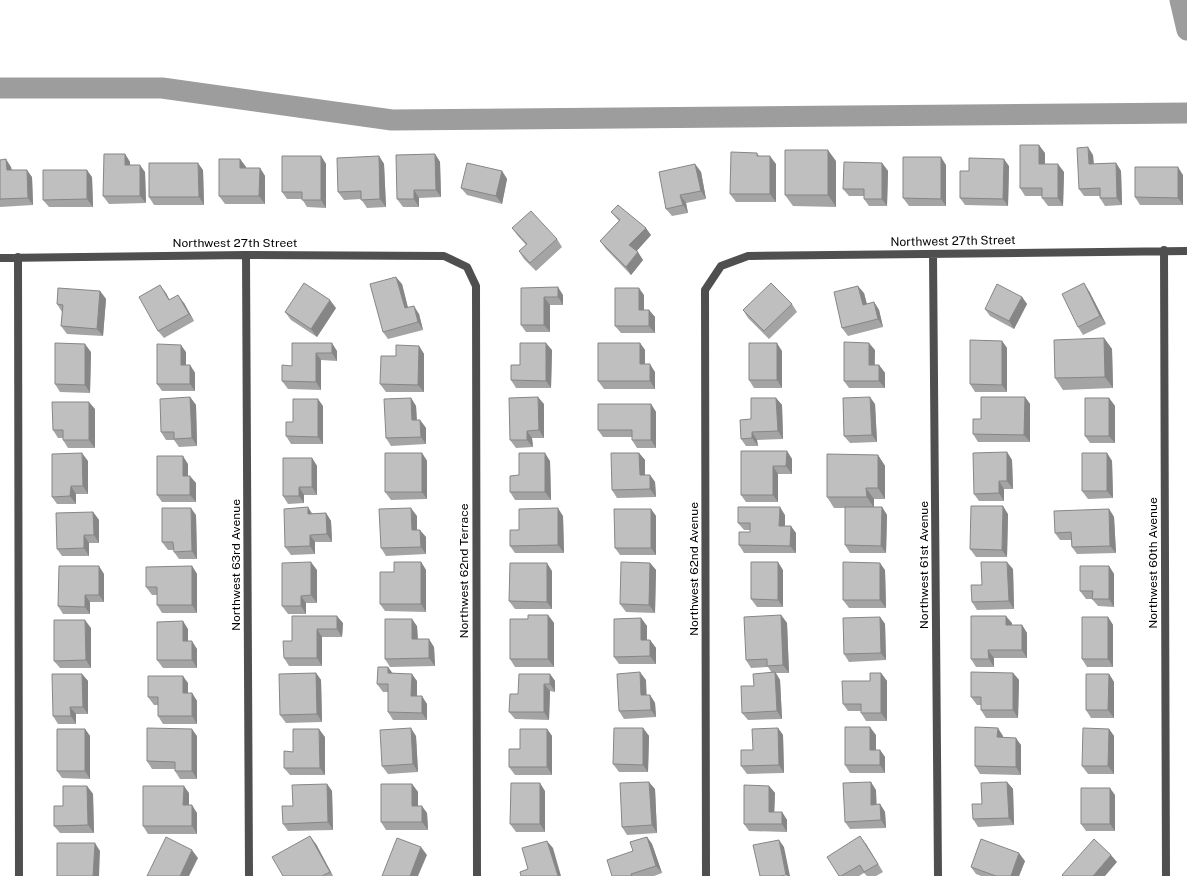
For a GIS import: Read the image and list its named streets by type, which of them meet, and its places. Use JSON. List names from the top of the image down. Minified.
{"streets":{"street":["Northwest 27th Street","Northwest 60th Avenue","Northwest 63rd Avenue","Northwest 61st Avenue","Northwest 62nd Avenue","Northwest 62nd Terrace"]},"crossings":[["Northwest 27th Street","Northwest 60th Avenue"],["Northwest 27th Street","Northwest 63rd Avenue"],["Northwest 27th Street","Northwest 61st Avenue"],["Northwest 27th Street","Northwest 62nd Avenue"],["Northwest 27th Street","Northwest 62nd Terrace"]]}
